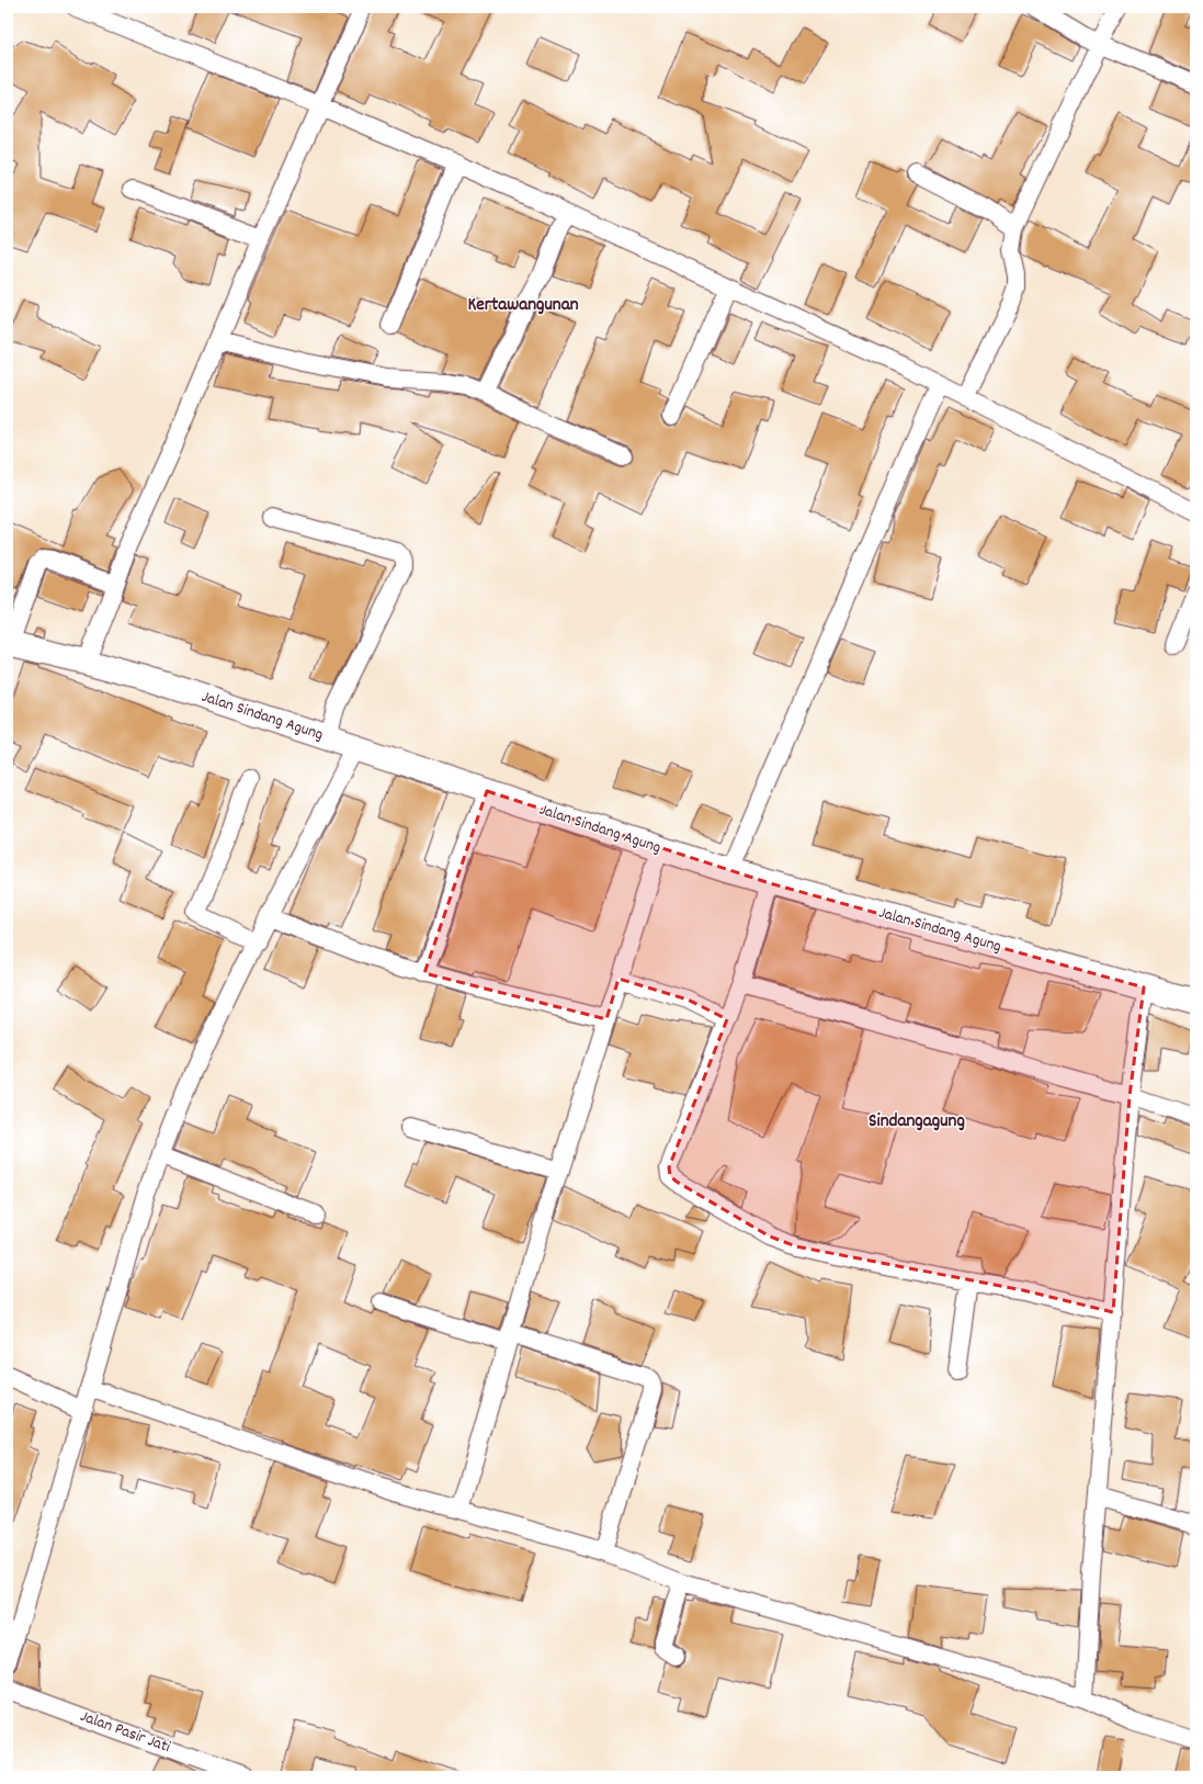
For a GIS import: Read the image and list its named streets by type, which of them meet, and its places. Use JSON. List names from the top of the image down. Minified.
{"streets":{"main road":["Jalan Sindang Agung"],"street":["Jalan Pasir Jati"]},"districts":["Kertawangunan","Sindangagung"]}
